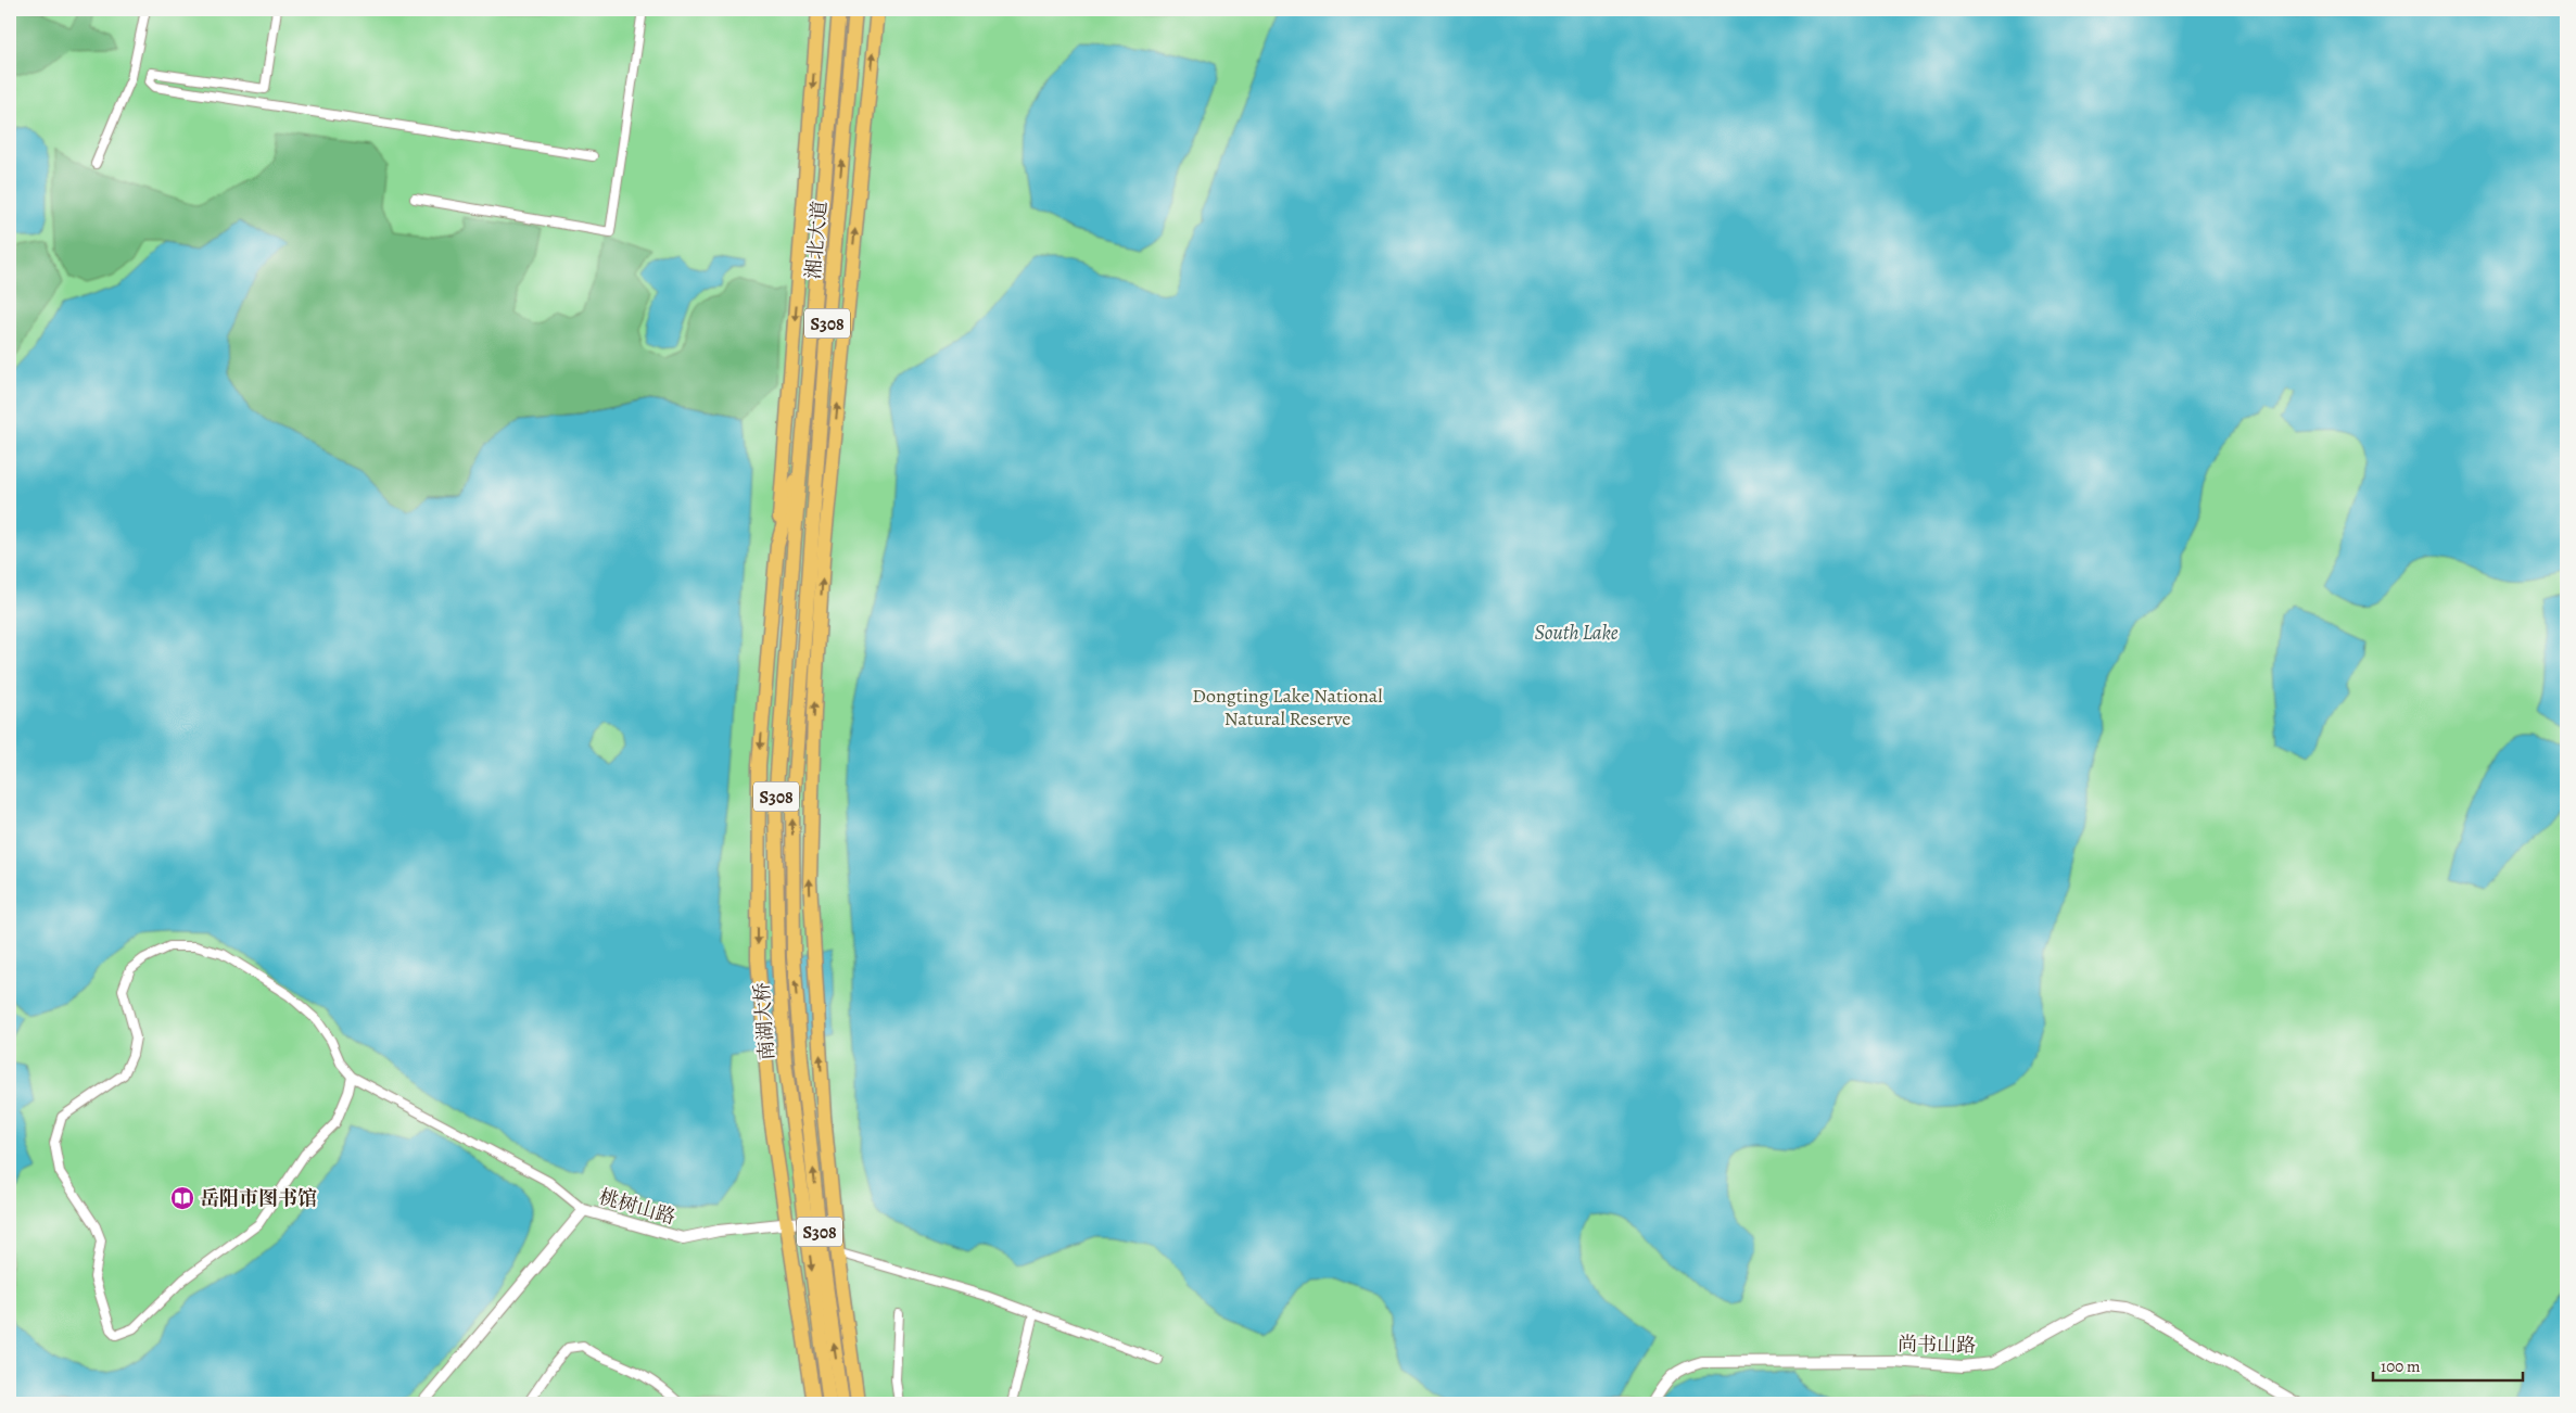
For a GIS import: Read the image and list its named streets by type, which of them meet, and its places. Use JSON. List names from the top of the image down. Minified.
{"streets":{"main road":["湘北大道","S308","南湖大桥"],"street":["桃树山路","尚书山路"]},"crossings":[["湘北大道","南湖大桥"]],"water":["South Lake"],"parks":["Dongting Lake National Natural Reserve"],"places":{"library":["岳阳市图书馆"]},"scale_bar":"100 m"}
